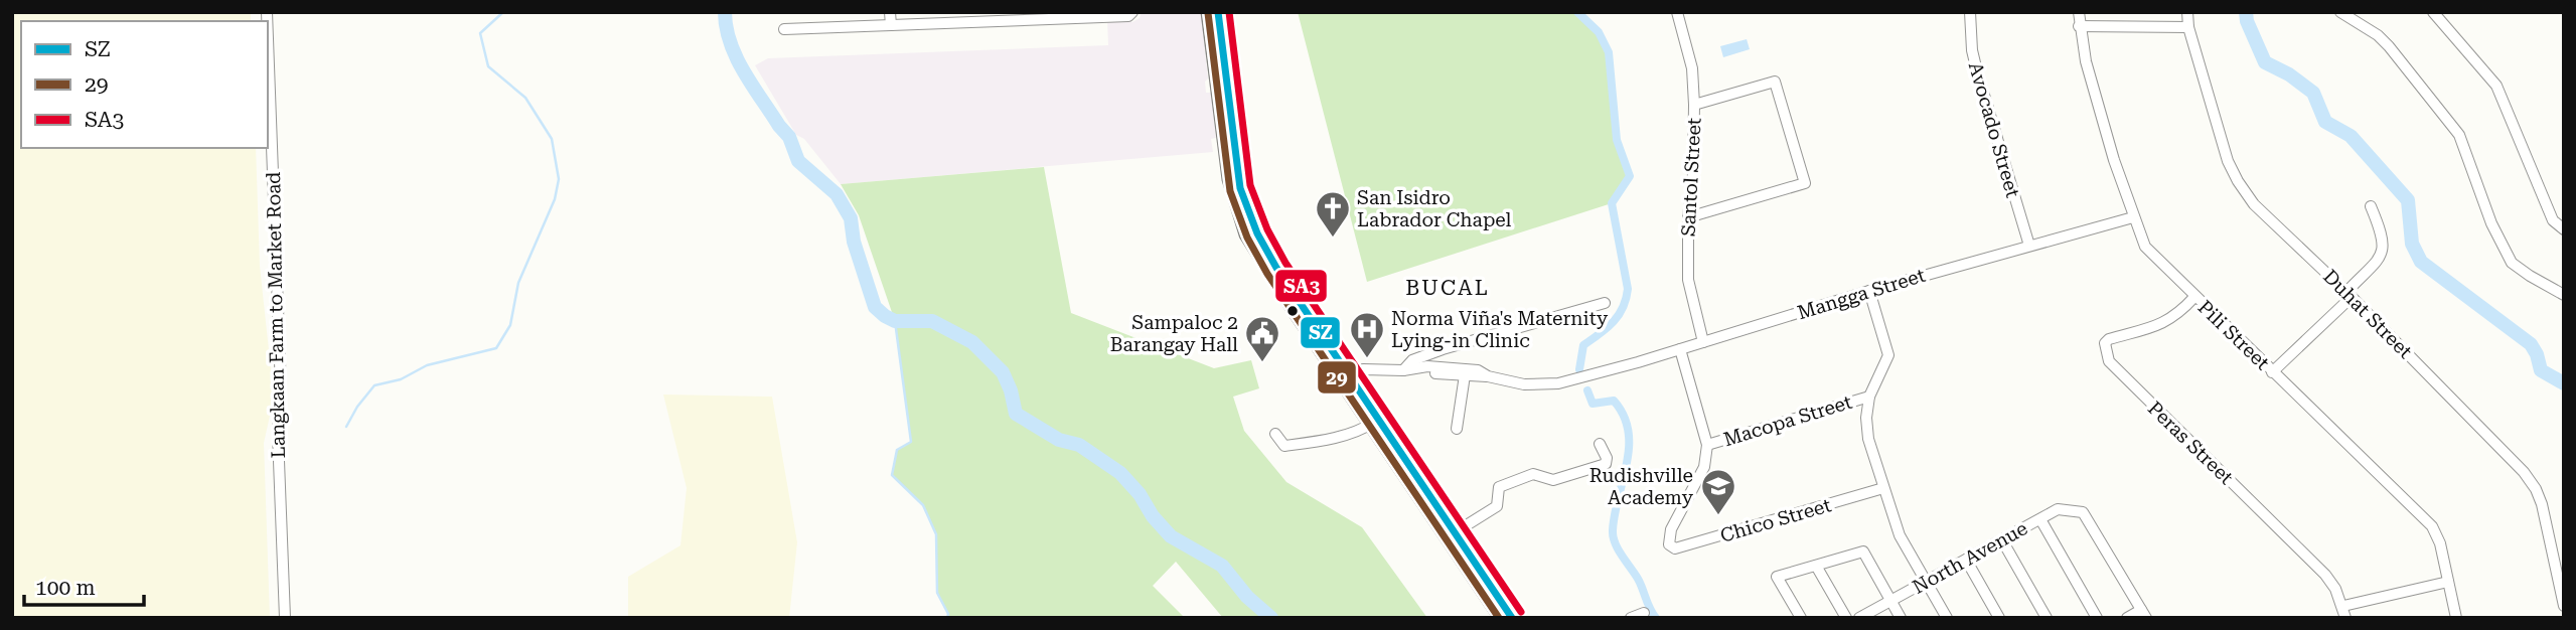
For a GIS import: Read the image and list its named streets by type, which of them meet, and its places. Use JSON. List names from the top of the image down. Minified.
{"streets":{"street":["Avocado Street","Santol Street","Mangga Street","Duhat Street","Langkaan Farm to Market Road","Pili Street","Macopa Street","Peras Street","Chico Street","North Avenue"]},"crossings":[["Avocado Street","Mangga Street"],["Santol Street","Mangga Street"],["Mangga Street","Pili Street"],["Pili Street","Peras Street"],["Macopa Street","Chico Street"]],"districts":["BUCAL"],"places":{"church":["San Isidro Labrador Chapel"],"hospital":["Norma Viña's Maternity Lying-in Clinic"],"public building":["Sampaloc 2 Barangay Hall"],"school or university":["Rudishville Academy"]},"lines":["transit line SZ","transit line SA3","transit line 29"],"legend":["SZ","29","SA3"],"scale_bar":"100 m"}
